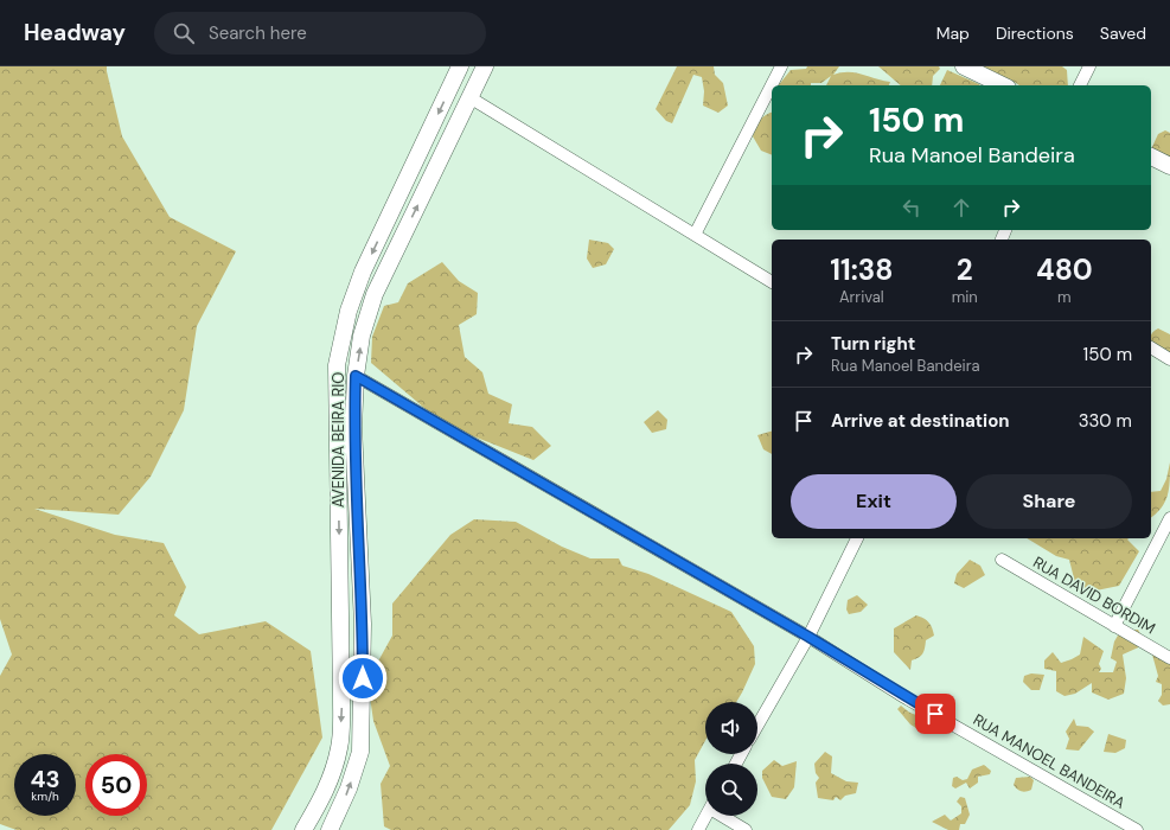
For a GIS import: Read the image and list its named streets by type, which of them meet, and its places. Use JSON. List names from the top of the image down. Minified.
{"streets":{"main road":["AVENIDA BEIRA RIO"],"street":["RUA DAVID BORDIM","RUA MANOEL BANDEIRA"]},"crossings":[["AVENIDA BEIRA RIO","RUA MANOEL BANDEIRA"]],"page":{"header":"Headway","search":"Search here","nav":["Map","Directions","Saved"],"turn":["150 m","Rua Manoel Bandeira"],"eta":["11:38","Arrival","2","min","480","m"],"list":[{"name":"Turn right","note":"Rua Manoel Bandeira","value":"150 m"},{"name":"Arrive at destination","value":"330 m"}],"buttons":["Exit","Share"],"speed":"43 km/h","limit":"50"}}
